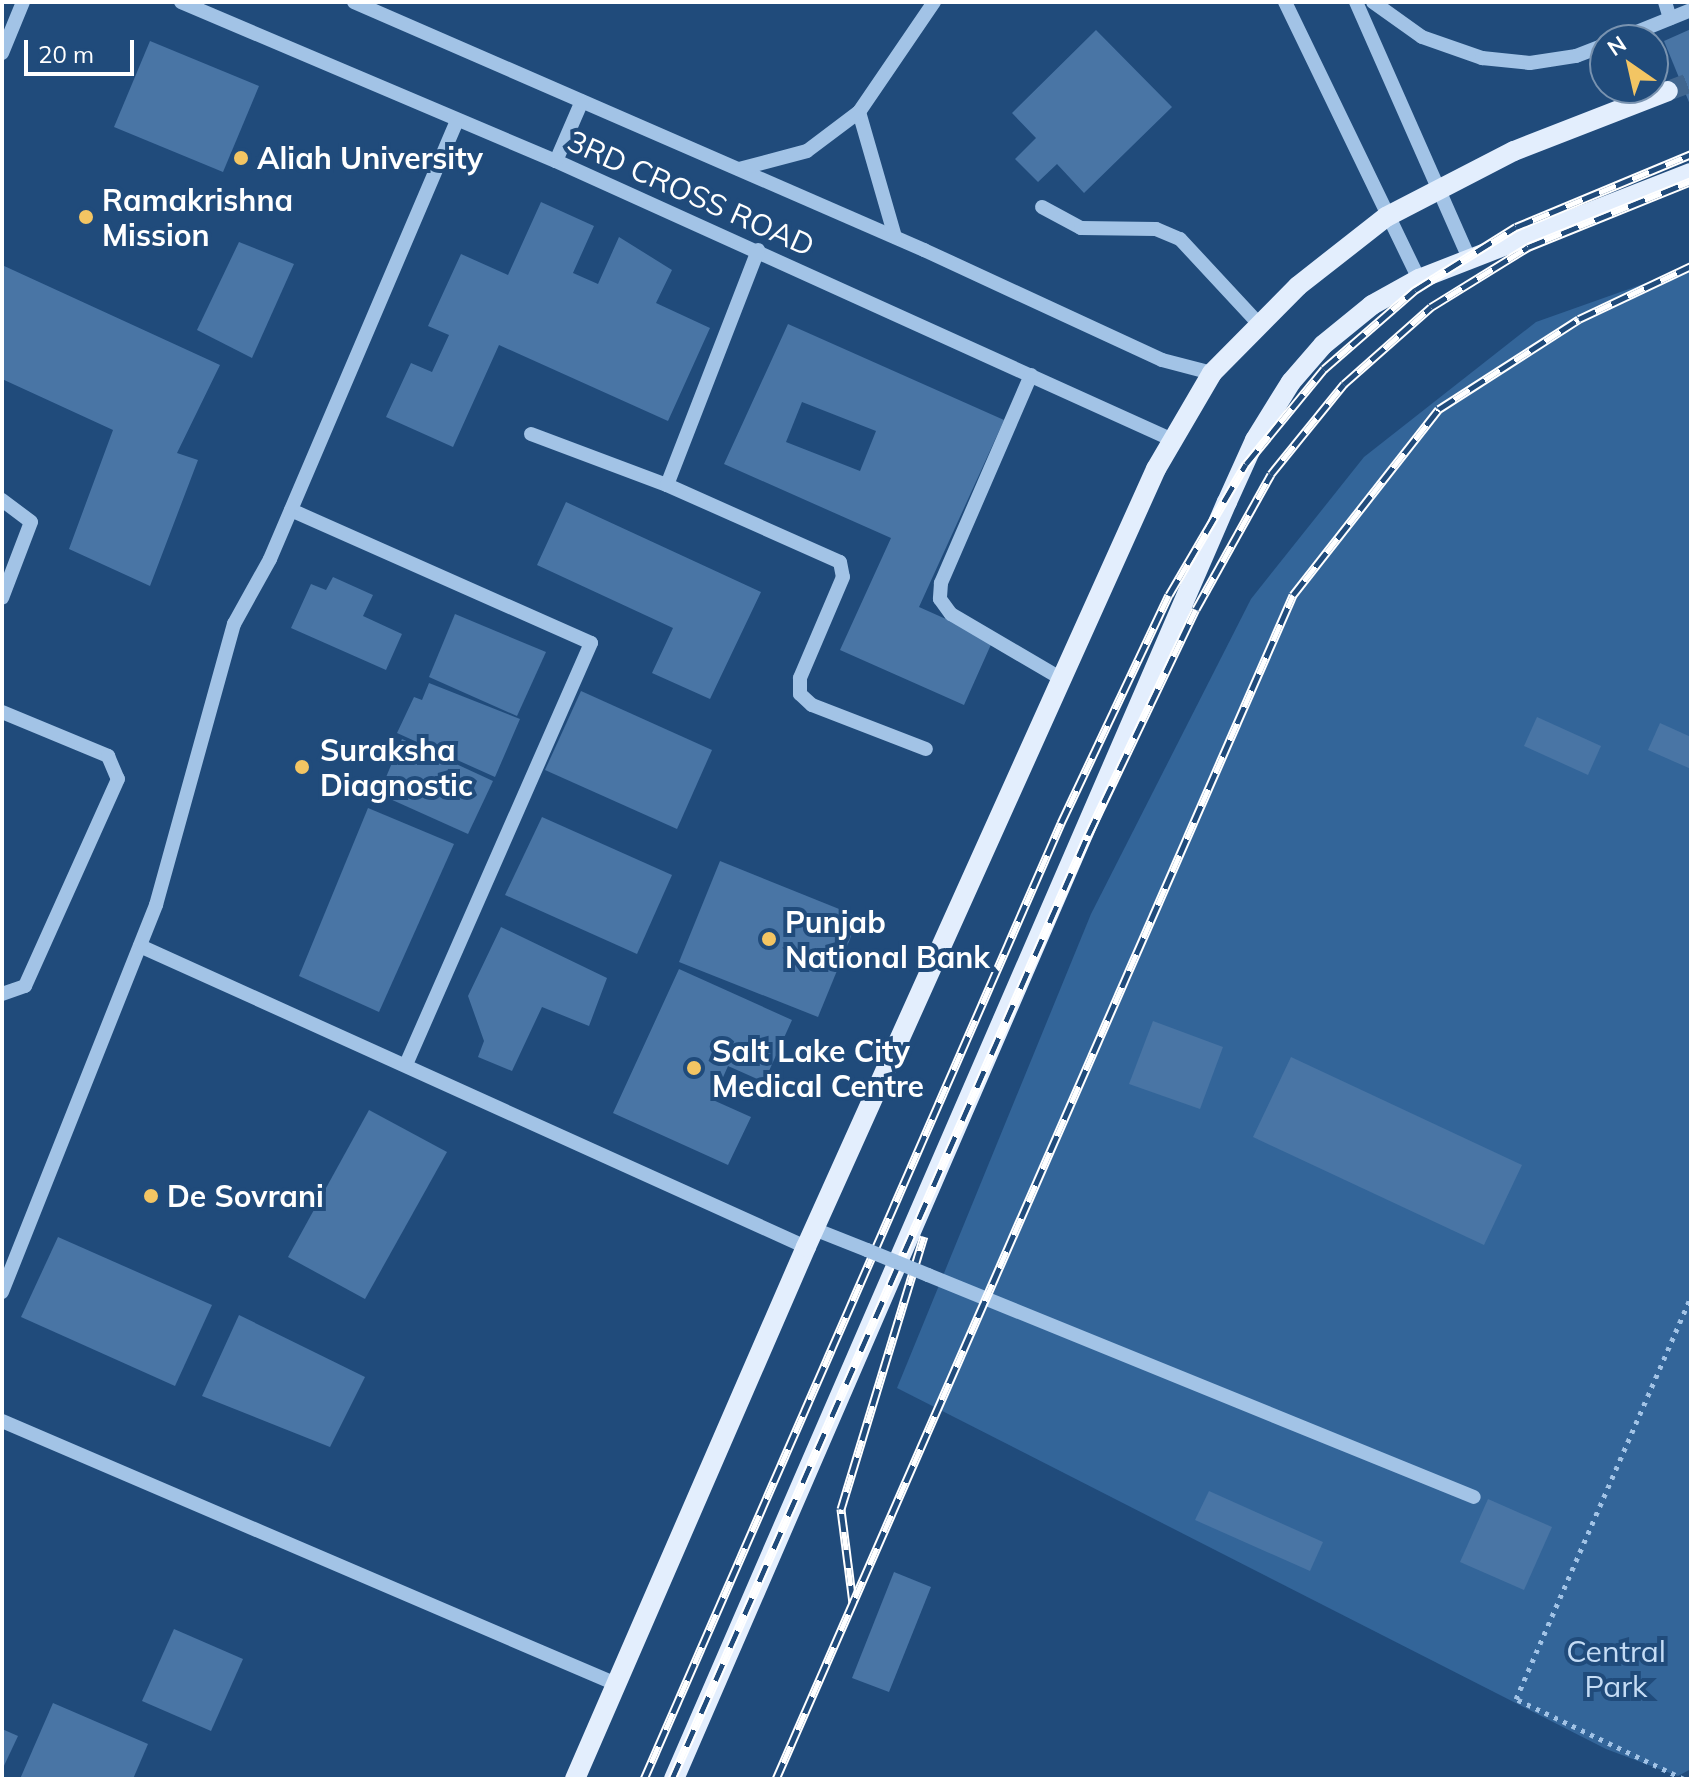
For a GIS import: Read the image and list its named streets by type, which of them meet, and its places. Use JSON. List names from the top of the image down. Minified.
{"streets":{"street":["3RD CROSS ROAD"]},"parks":["Central Park"],"places":["Aliah University","Ramakrishna Mission","Suraksha Diagnostic","Punjab National Bank","Salt Lake City Medical Centre","De Sovrani"],"scale_bar":"20 m","north":"top left"}
